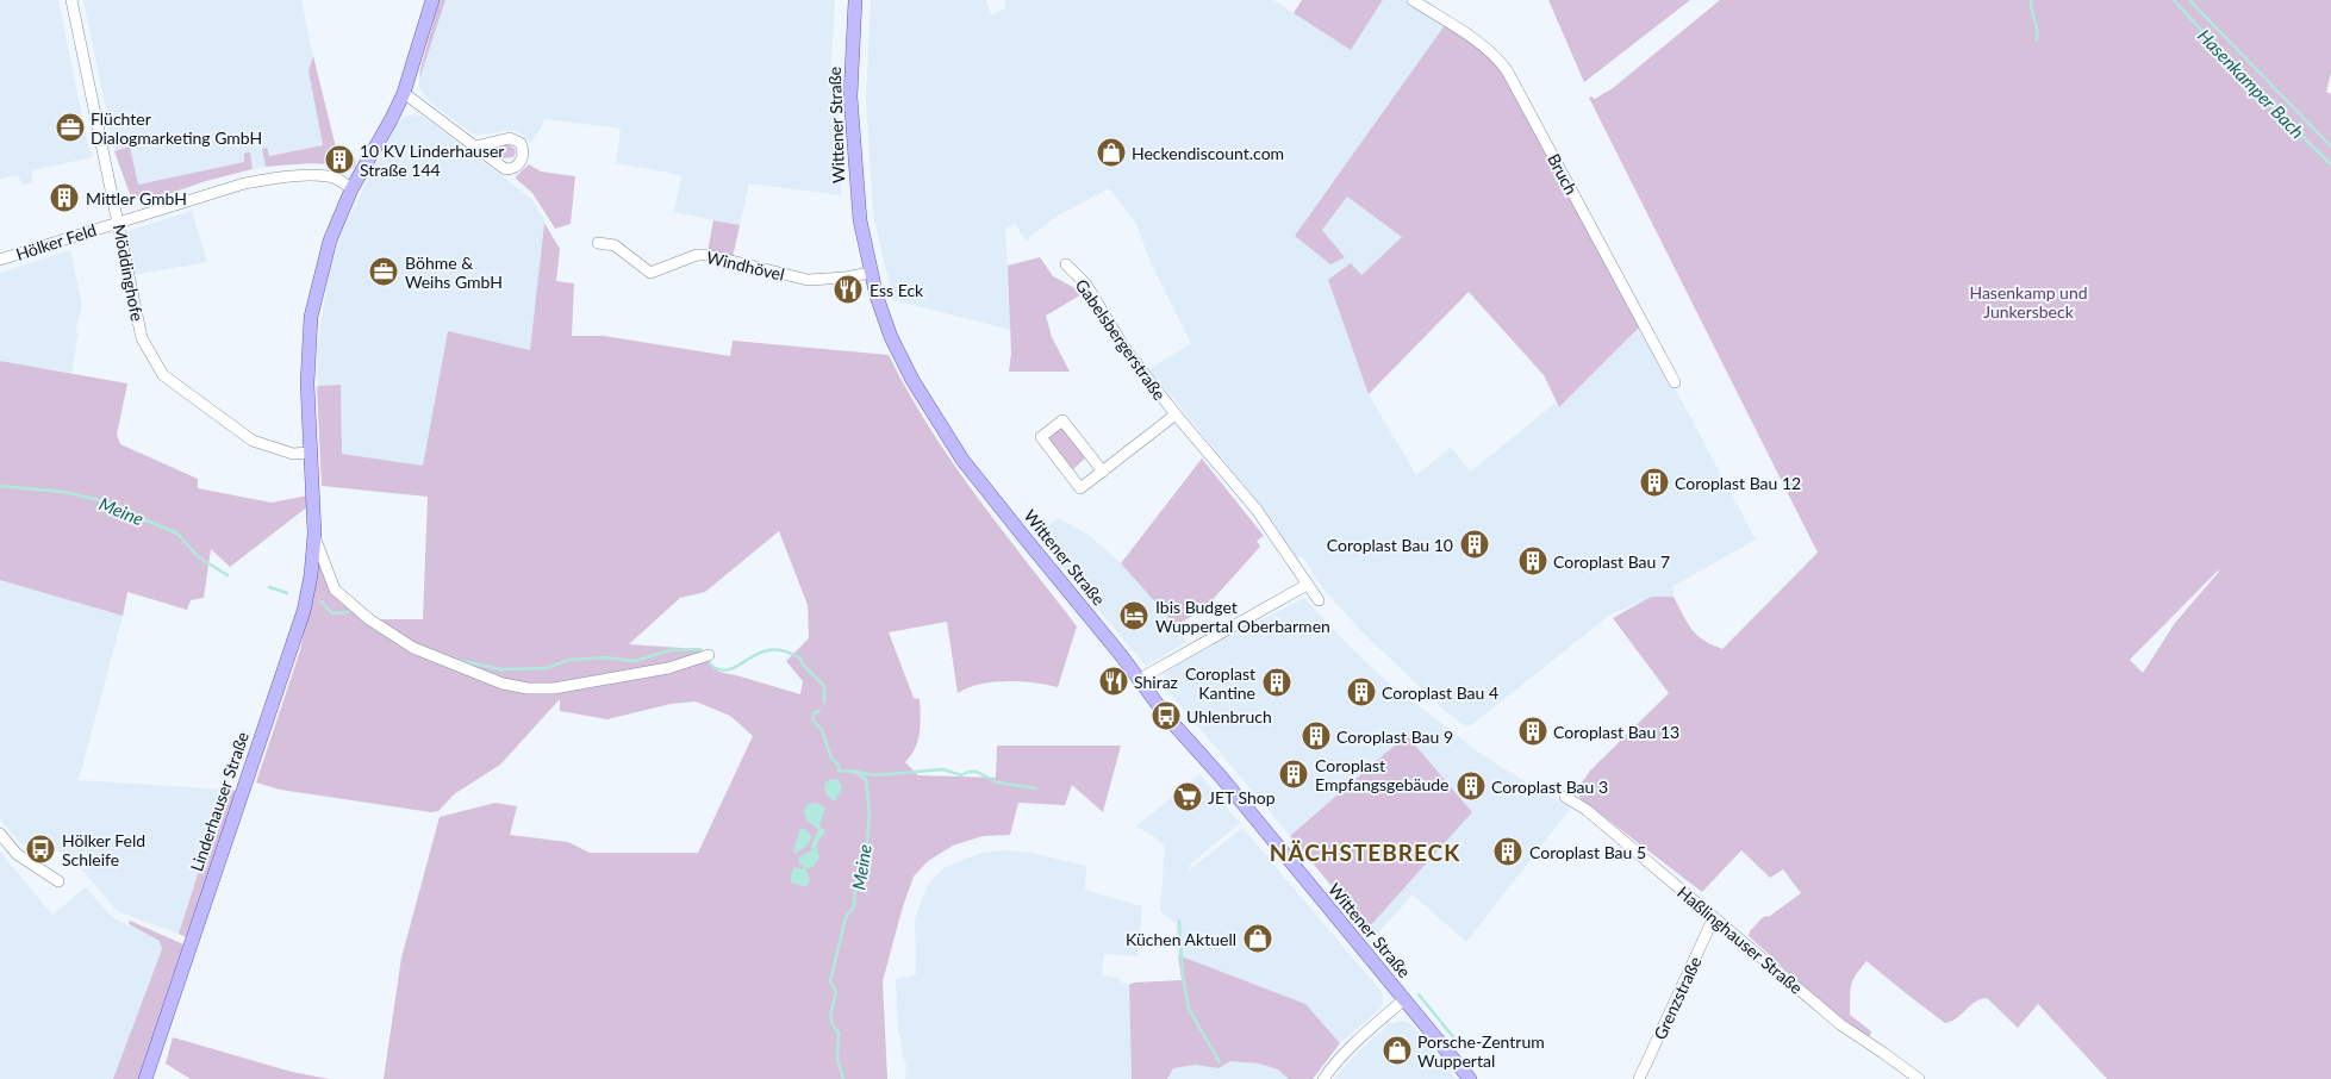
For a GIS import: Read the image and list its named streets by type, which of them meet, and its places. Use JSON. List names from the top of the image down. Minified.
{"streets":{"main road":["Wittener Straße","Linderhauser Straße"],"street":["Bruch","Hölker Feld","Windhövel","Möddinghofe","Gabelsbergerstraße","Haßlinghauser Straße","Grenzstraße"]},"crossings":[["Wittener Straße","Windhövel"],["Hölker Feld","Möddinghofe"],["Hölker Feld","Linderhauser Straße"],["Möddinghofe","Linderhauser Straße"],["Haßlinghauser Straße","Grenzstraße"]],"districts":["NÄCHSTEBRECK"],"water":["Hasenkamper Bach","Meine"],"parks":["Hasenkamp und Junkersbeck"],"places":{"office":["Flüchter Dialogmarketing GmbH","Böhme & Weihs GmbH"],"shop":["Heckendiscount.com","Küchen Aktuell","Porsche-Zentrum Wuppertal"],"building":["10 KV Linderhauser Straße 144","Mittler GmbH","Coroplast Bau 12","Coroplast Bau 10","Coroplast Bau 7","Coroplast Kantine","Coroplast Bau 4","Coroplast Bau 13","Coroplast Bau 9","Coroplast Empfangsgebäude","Coroplast Bau 3","Coroplast Bau 5"],"restaurant":["Ess Eck","Shiraz"],"hotel":["Ibis Budget Wuppertal Oberbarmen"],"bus stop":["Uhlenbruch","Hölker Feld Schleife"],"supermarket":["JET Shop"]}}
